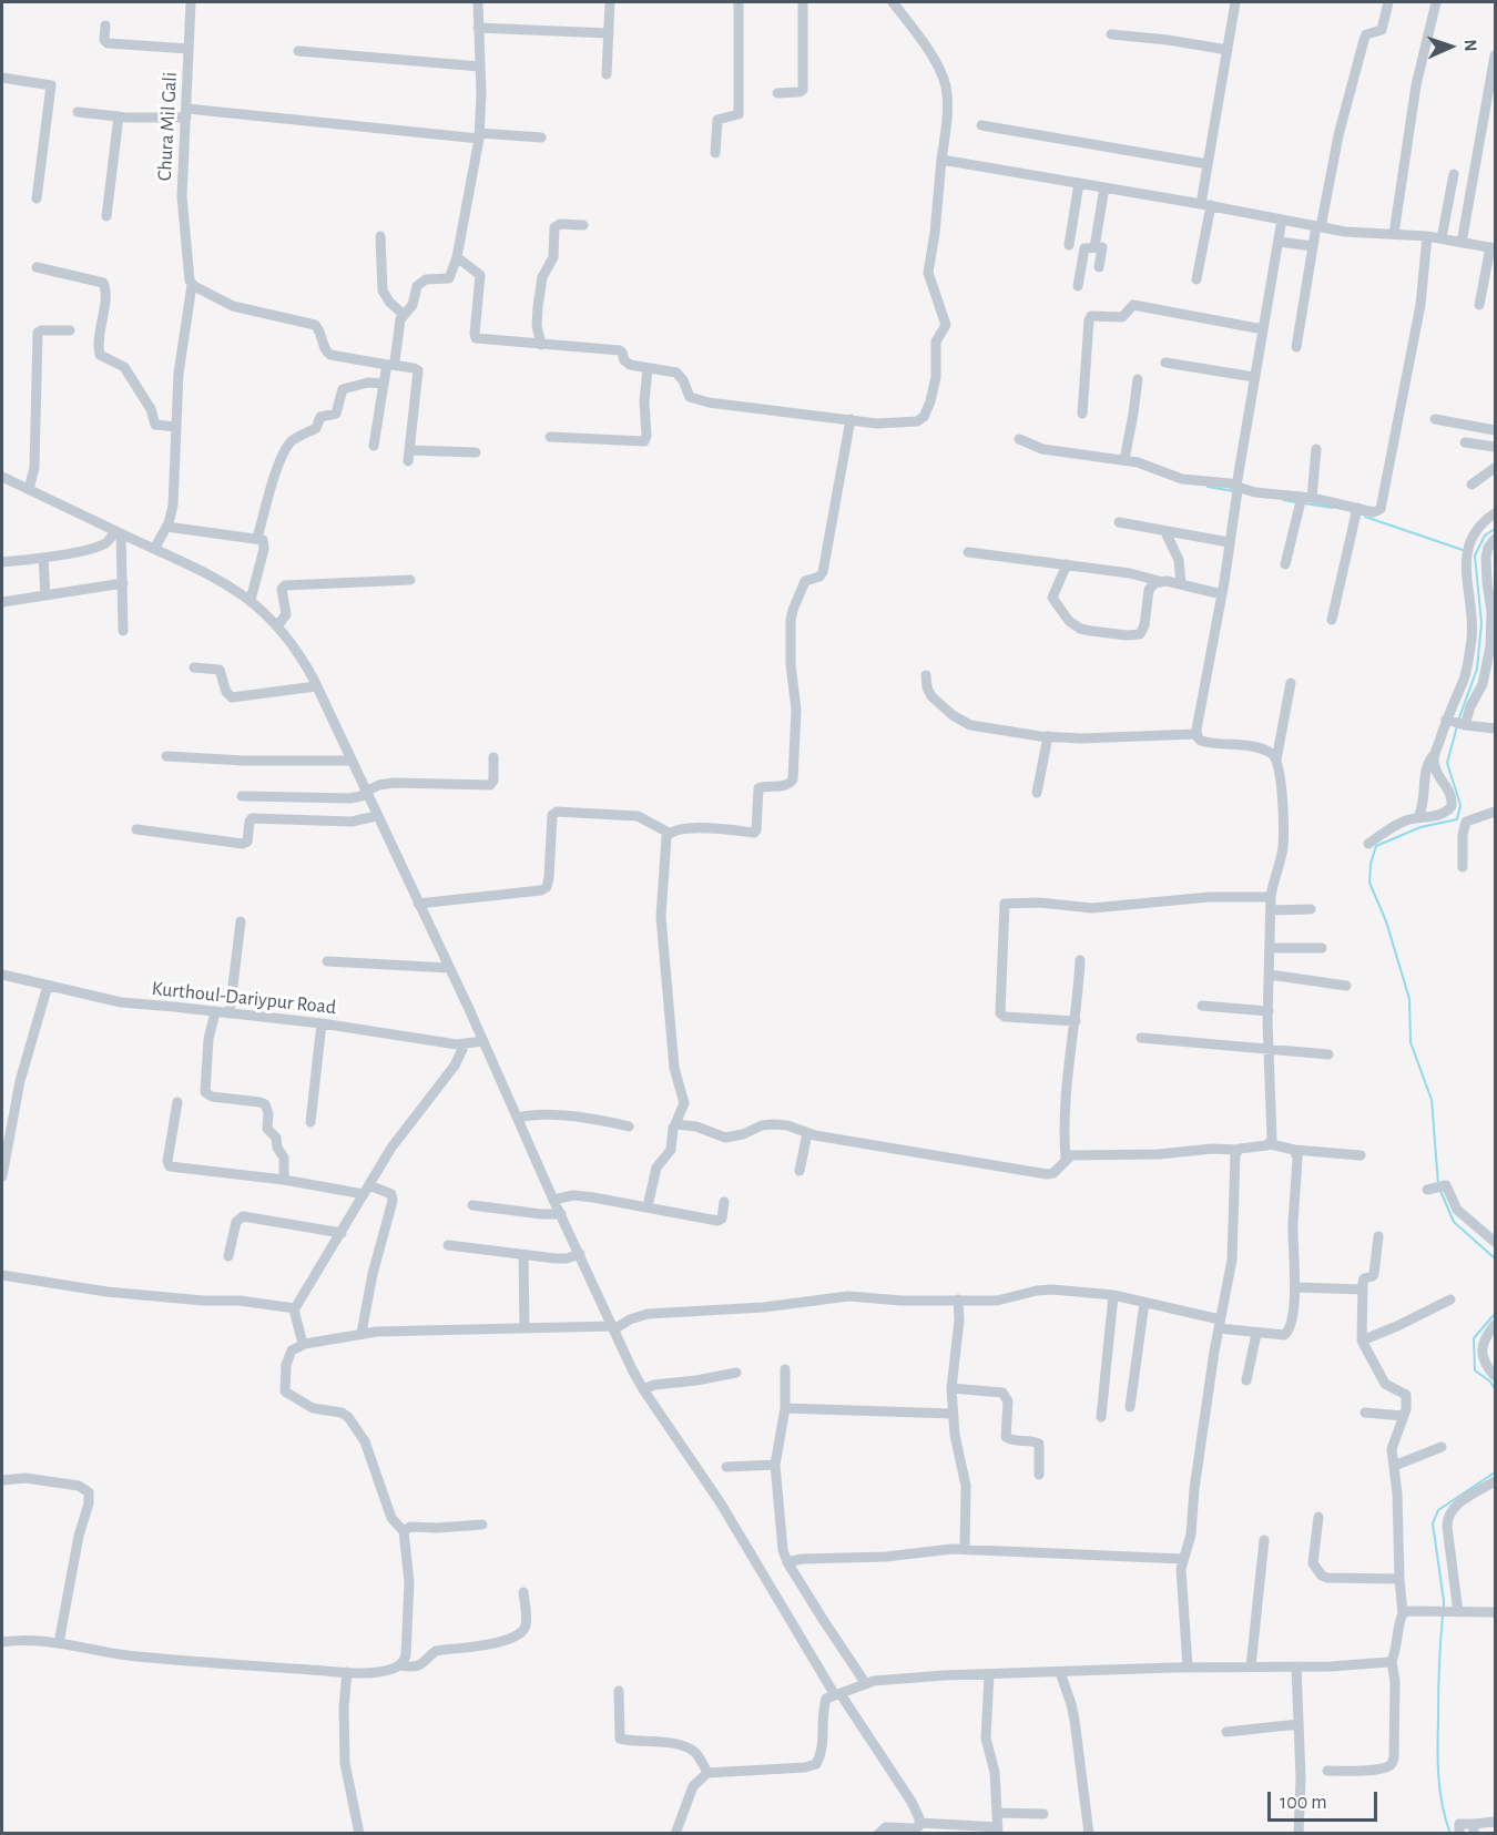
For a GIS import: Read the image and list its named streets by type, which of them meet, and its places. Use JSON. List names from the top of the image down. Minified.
{"streets":{"street":["Chura Mil Gali","Kurthoul-Dariypur Road"]},"scale_bar":"100 m","north":"right"}
